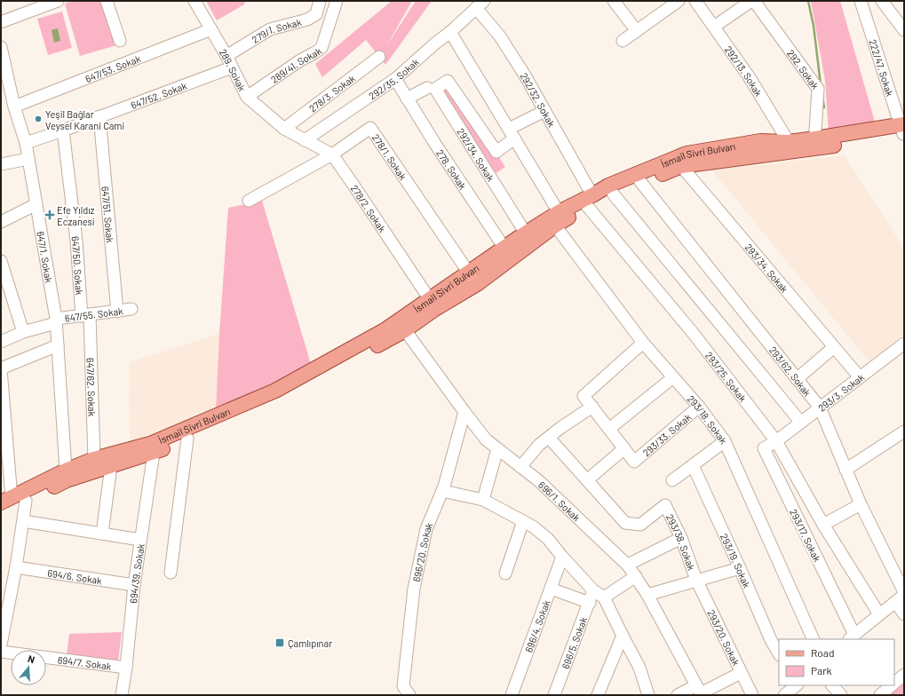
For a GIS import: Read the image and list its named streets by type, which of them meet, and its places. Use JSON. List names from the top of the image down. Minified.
{"streets":{"main road":["İsmail Sivri Bulvarı"],"street":["279/1. Sokak","289/41. Sokak","647/53. Sokak","222/47. Sokak","289. Sokak","292. Sokak","292/13. Sokak","292/35. Sokak","278/3. Sokak","647/52. Sokak","292/32. Sokak","292/34. Sokak","278/1. Sokak","278. Sokak","278/2. Sokak","647/51. Sokak","647/1. Sokak","647/50. Sokak","293/34. Sokak","647/55. Sokak","293/62. Sokak","293/25. Sokak","647/62. Sokak","293/3. Sokak","293/18. Sokak","293/33. Sokak","696/1. Sokak","293/17. Sokak","293/38. Sokak","696/20. Sokak","293/19. Sokak","694/39. Sokak","694/6. Sokak","696/4. Sokak","293/20. Sokak","696/5. Sokak","694/7. Sokak"]},"crossings":[["279/1. Sokak","289. Sokak"],["289/41. Sokak","289. Sokak"],["647/53. Sokak","289. Sokak"],["647/53. Sokak","647/1. Sokak"],["222/47. Sokak","İsmail Sivri Bulvarı"],["289. Sokak","278/3. Sokak"],["289. Sokak","647/52. Sokak"],["289. Sokak","278/2. Sokak"],["292. Sokak","İsmail Sivri Bulvarı"],["292/13. Sokak","İsmail Sivri Bulvarı"],["292/35. Sokak","292/32. Sokak"],["292/35. Sokak","278. Sokak"],["292/35. Sokak","278/2. Sokak"],["278/3. Sokak","278/2. Sokak"],["647/52. Sokak","647/51. Sokak"],["647/52. Sokak","647/1. Sokak"],["647/52. Sokak","647/50. Sokak"],["292/32. Sokak","İsmail Sivri Bulvarı"],["292/32. Sokak","293/25. Sokak"],["292/34. Sokak","İsmail Sivri Bulvarı"],["İsmail Sivri Bulvarı","278/1. Sokak"],["İsmail Sivri Bulvarı","278. Sokak"],["İsmail Sivri Bulvarı","278/2. Sokak"],["İsmail Sivri Bulvarı","647/1. Sokak"],["İsmail Sivri Bulvarı","293/34. Sokak"],["İsmail Sivri Bulvarı","293/62. Sokak"],["İsmail Sivri Bulvarı","293/25. Sokak"],["İsmail Sivri Bulvarı","647/62. Sokak"],["İsmail Sivri Bulvarı","293/18. Sokak"],["İsmail Sivri Bulvarı","696/1. Sokak"],["İsmail Sivri Bulvarı","694/39. Sokak"],["278/1. Sokak","278/2. Sokak"],["647/51. Sokak","647/55. Sokak"],["647/1. Sokak","647/55. Sokak"],["647/50. Sokak","647/55. Sokak"],["647/50. Sokak","647/62. Sokak"],["293/34. Sokak","293/3. Sokak"],["647/55. Sokak","647/62. Sokak"],["293/62. Sokak","293/3. Sokak"],["293/25. Sokak","293/3. Sokak"],["293/25. Sokak","293/17. Sokak"],["293/3. Sokak","293/17. Sokak"],["293/18. Sokak","293/33. Sokak"],["696/1. Sokak","696/20. Sokak"],["293/38. Sokak","293/20. Sokak"],["694/39. Sokak","694/6. Sokak"],["694/39. Sokak","694/7. Sokak"]],"places":{"other":["Yeşil Bağlar Veysel Karani Cami"],"health":["Efe Yıldız Eczanesi"],"transit":["Çamlıpınar"]},"legend":["Road","Park"],"north":"top"}
